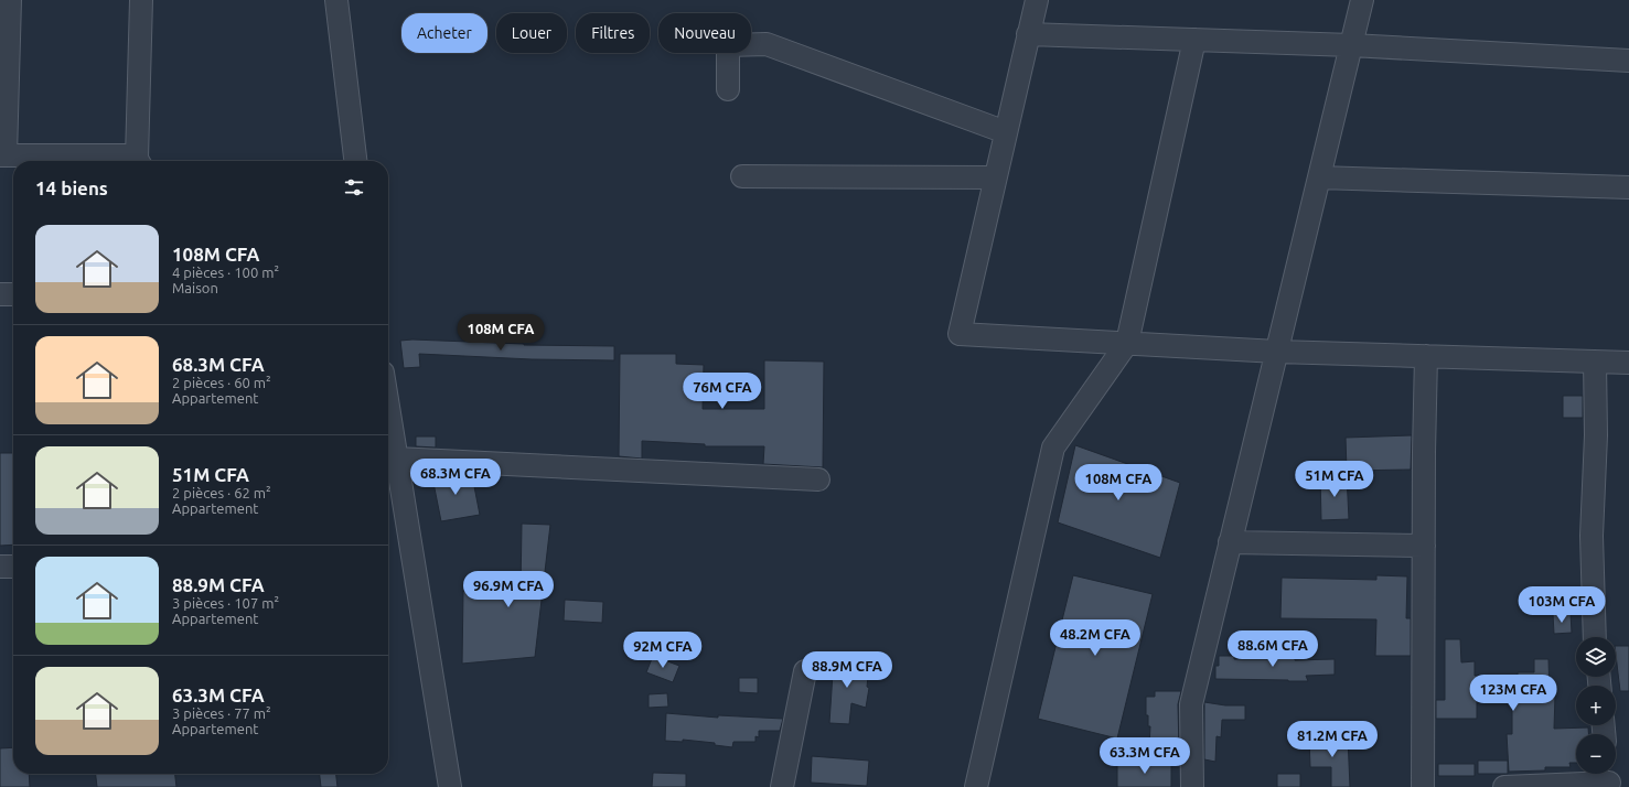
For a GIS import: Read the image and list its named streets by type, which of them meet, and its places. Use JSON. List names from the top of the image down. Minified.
{"page":{"chip":["Acheter","Louer","Filtres","Nouveau"],"heading":"14 biens","list":[{"name":"108M CFA","note":"4 pièces · 100 m² · Maison"},{"name":"68.3M CFA","note":"2 pièces · 60 m² · Appartement"},{"name":"51M CFA","note":"2 pièces · 62 m² · Appartement"},{"name":"88.9M CFA","note":"3 pièces · 107 m² · Appartement"},{"name":"63.3M CFA","note":"3 pièces · 77 m² · Appartement"}],"price":["108M CFA","76M CFA","68.3M CFA","51M CFA","108M CFA","96.9M CFA","103M CFA","48.2M CFA","88.6M CFA","92M CFA","88.9M CFA","123M CFA","81.2M CFA","63.3M CFA"],"map_buttons":["+","−"]}}
